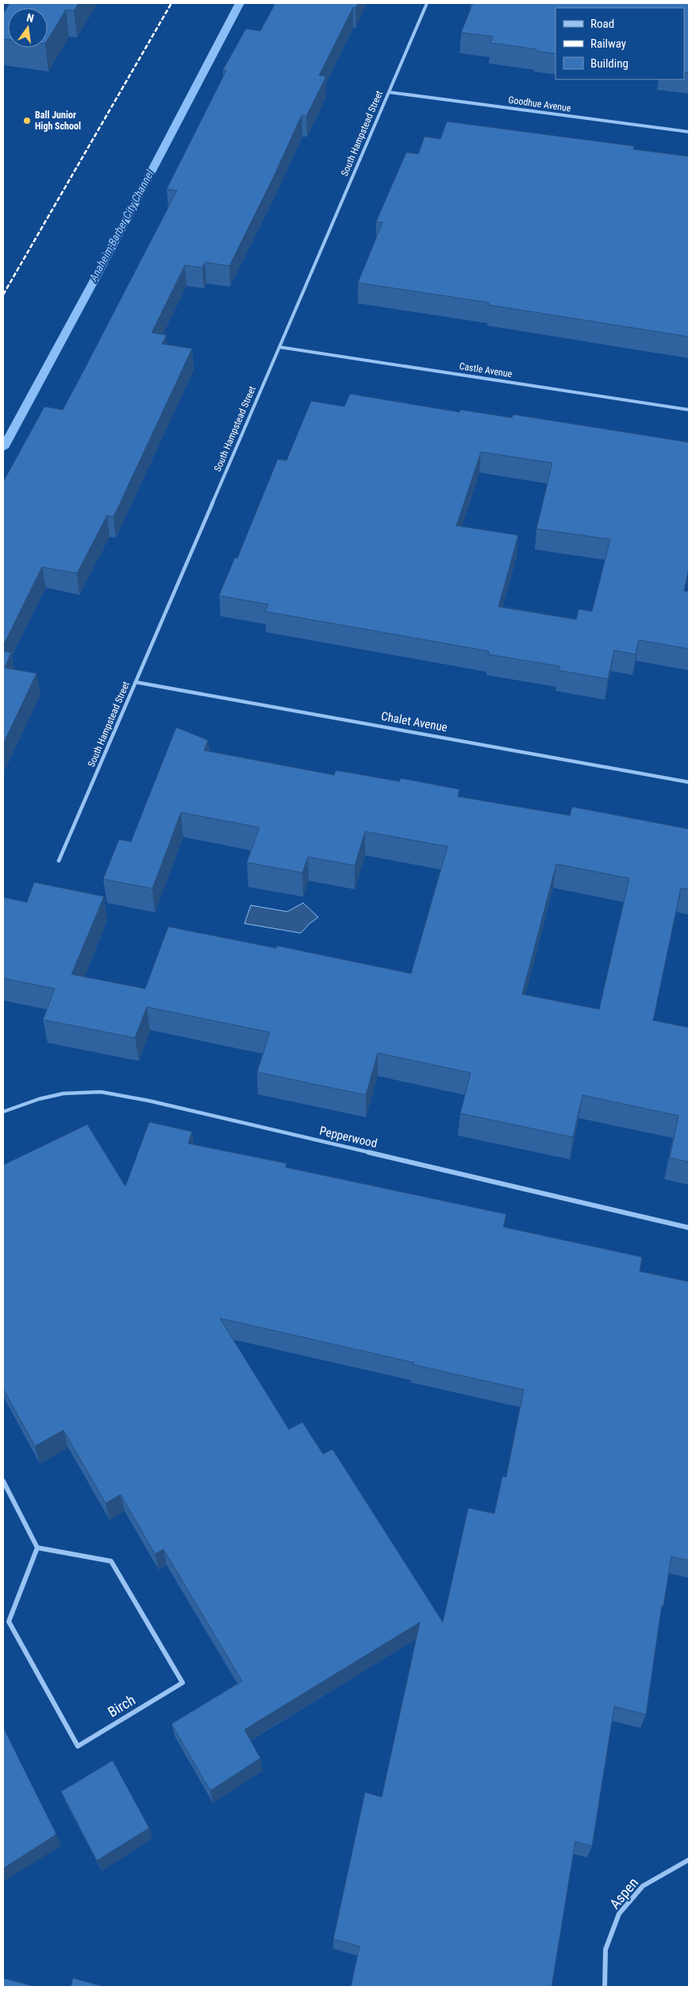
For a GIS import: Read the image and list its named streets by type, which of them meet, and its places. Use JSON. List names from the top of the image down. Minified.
{"streets":{"street":["Goodhue Avenue","South Hampstead Street","Castle Avenue","Chalet Avenue","Pepperwood","Birch","Aspen"]},"crossings":[["Goodhue Avenue","South Hampstead Street"],["South Hampstead Street","Castle Avenue"],["South Hampstead Street","Chalet Avenue"]],"water":["Anaheim-Barber City Channel"],"places":["Ball Junior High School"],"legend":["Road","Railway","Building"],"north":"top"}
